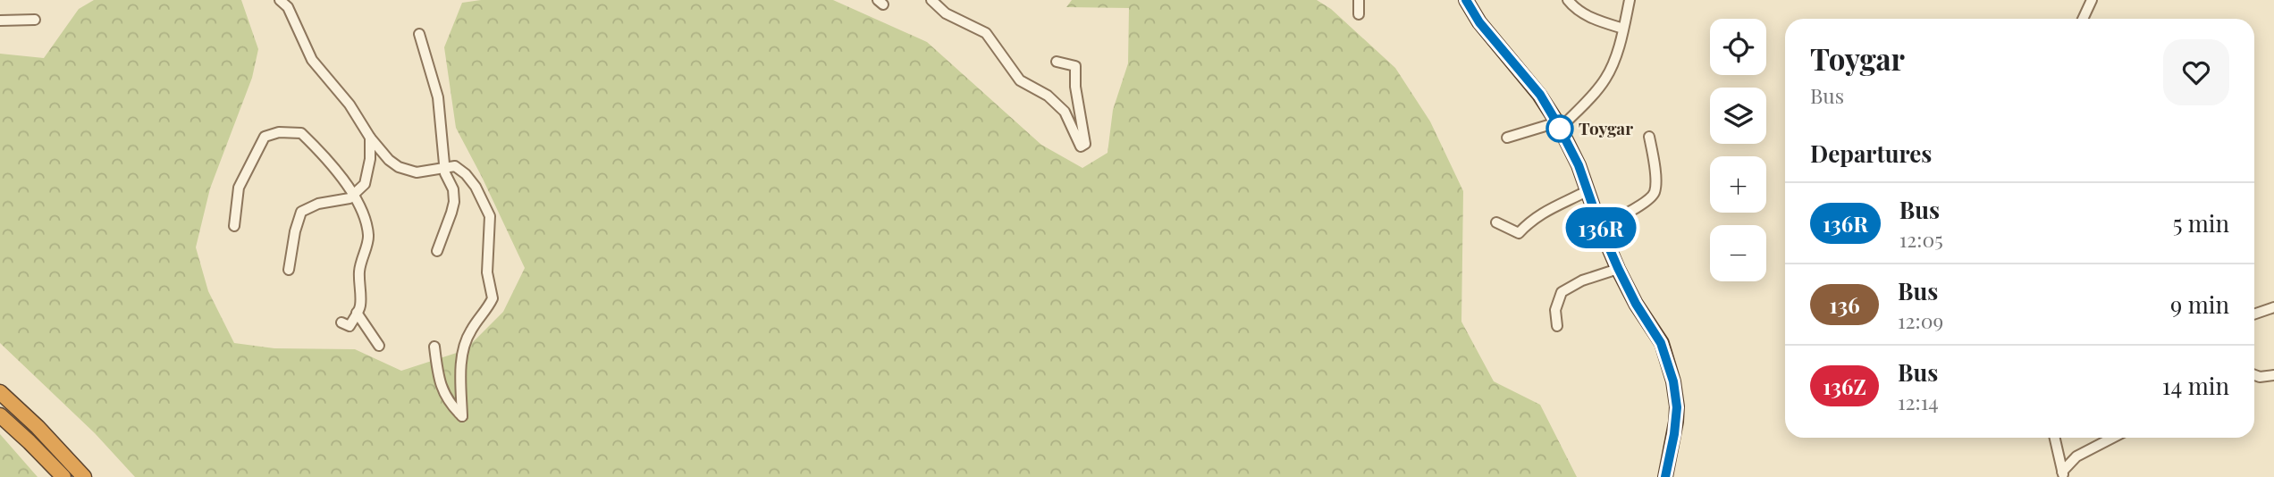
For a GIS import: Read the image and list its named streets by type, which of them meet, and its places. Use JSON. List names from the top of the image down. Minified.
{"places":["Toygar"],"lines":["bus line 136R"],"page":{"on_map":"136R","map_buttons":["+","−"],"heading":[["Toygar","Bus"],"Departures"],"list":[{"mark":"136R","name":"Bus","note":"12:05","value":"5 min"},{"mark":"136","name":"Bus","note":"12:09","value":"9 min"},{"mark":"136Z","name":"Bus","note":"12:14","value":"14 min"}]}}
